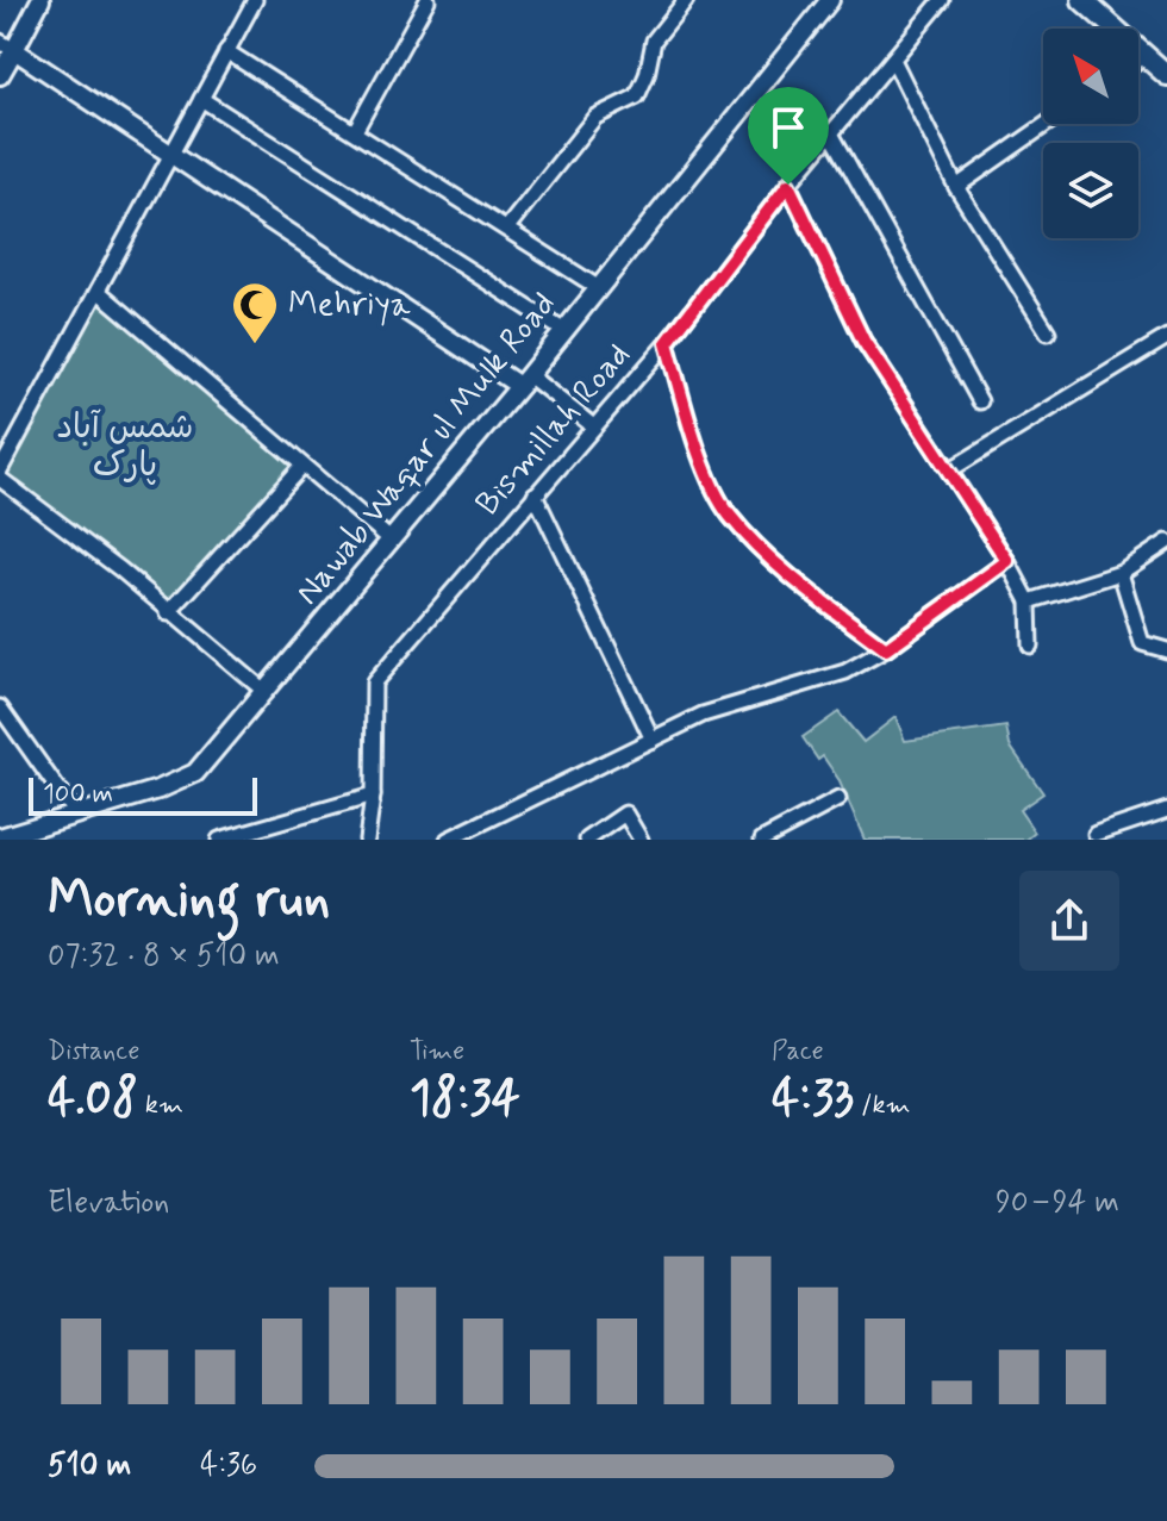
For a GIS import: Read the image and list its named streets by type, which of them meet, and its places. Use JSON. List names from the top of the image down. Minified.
{"streets":{"street":["Bismillah Road","Nawab Waqar ul Mulk Road"]},"parks":["شمس آباد پارک"],"places":{"mosque":["Mehriya"]},"scale_bar":"100 m","north":"top left","page":{"scale":"100 m","heading":["Morning run","07:32 · 8 × 510 m"],"stats":[["Distance","4.08 km"],["Time","18:34"],["Pace","4:33 /km"]],"chart":["Elevation","90–94 m"],"list":[{"name":"510 m","note":"4:36"}]}}
